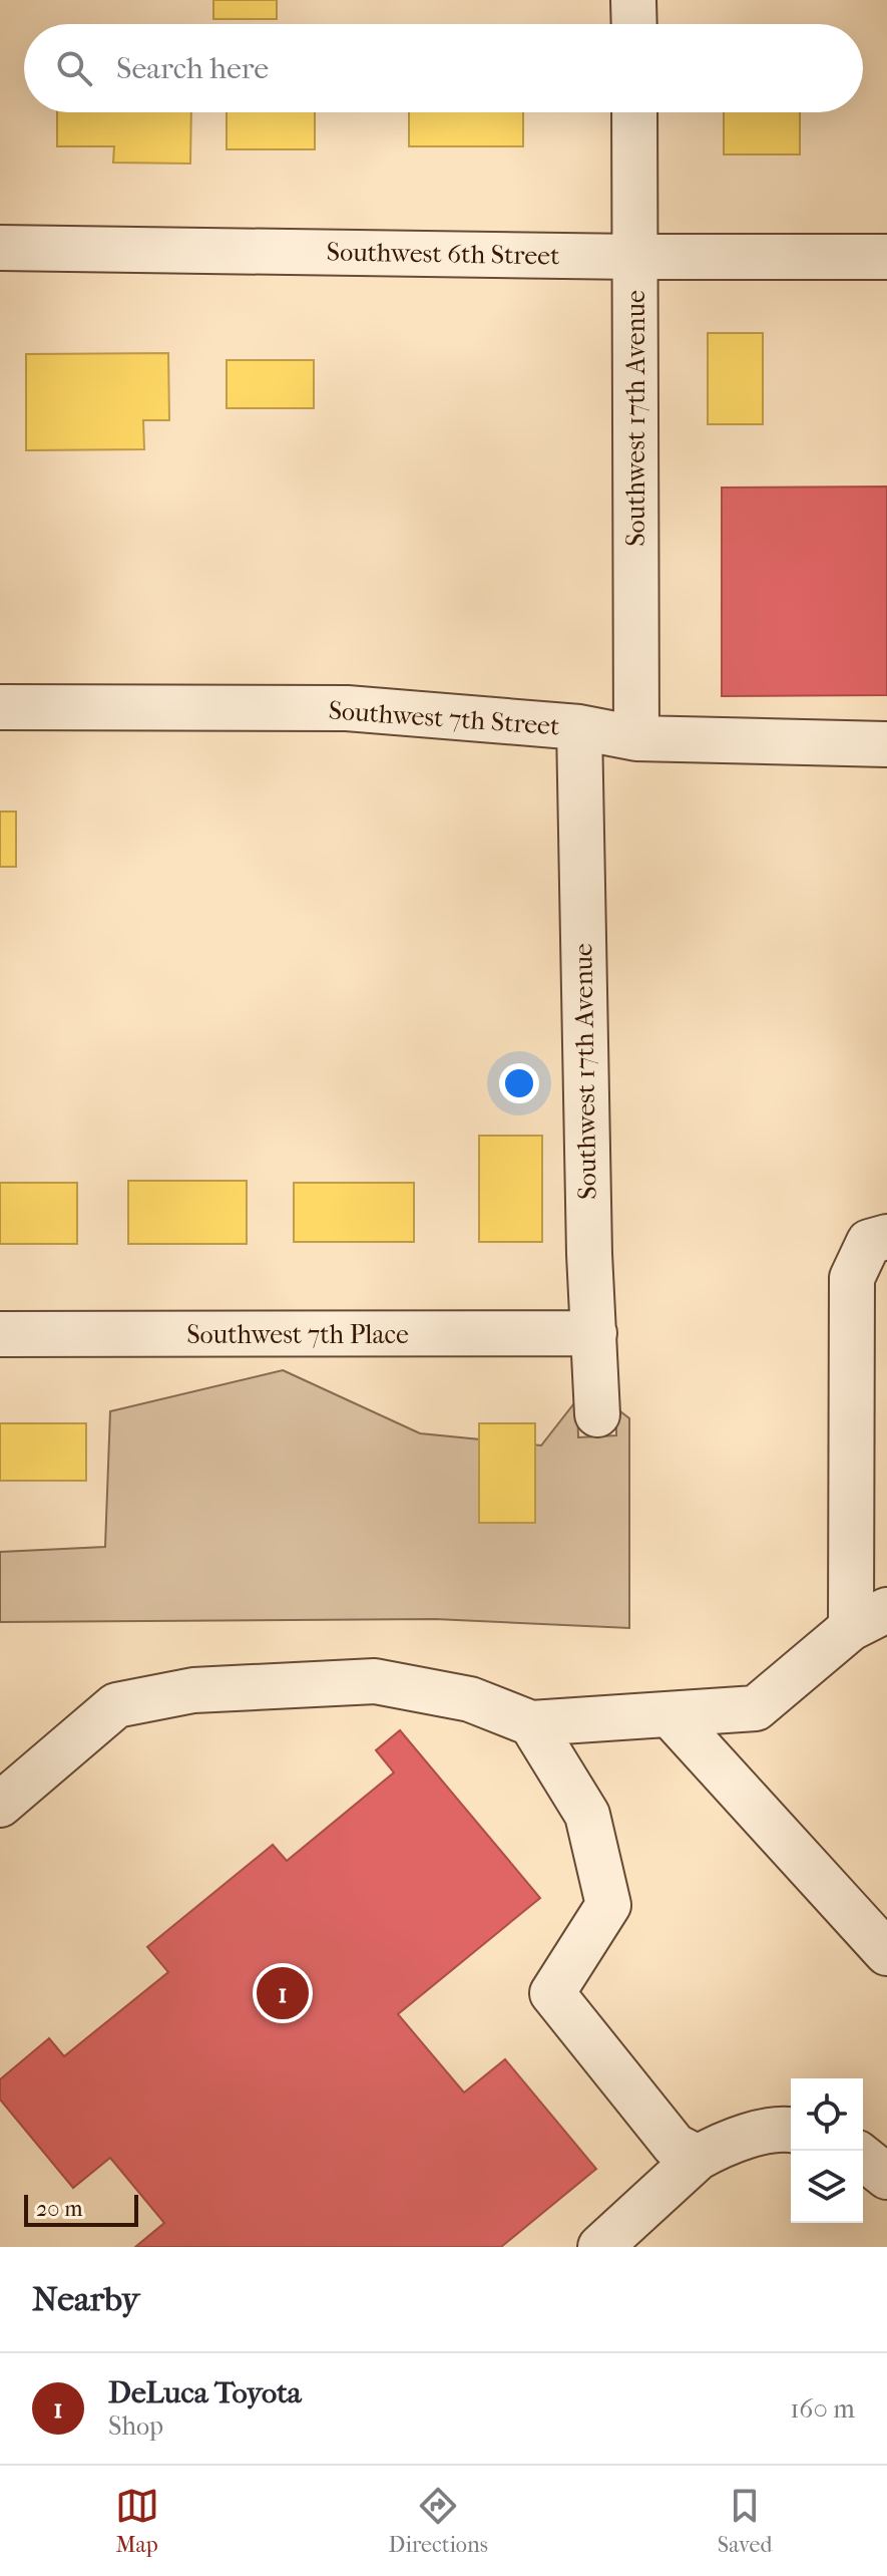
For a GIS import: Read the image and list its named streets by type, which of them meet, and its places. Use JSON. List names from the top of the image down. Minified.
{"streets":{"street":["Southwest 6th Street","Southwest 17th Avenue","Southwest 7th Street","Southwest 7th Place"]},"crossings":[["Southwest 6th Street","Southwest 17th Avenue"],["Southwest 17th Avenue","Southwest 7th Street"],["Southwest 17th Avenue","Southwest 7th Place"]],"scale_bar":"20 m","page":{"search":"Search here","pins":"1","scale":"20 m","heading":"Nearby","list":[{"mark":"1","name":"DeLuca Toyota","note":"Shop","value":"160 m"}],"nav":["Map","Directions","Saved"]}}
